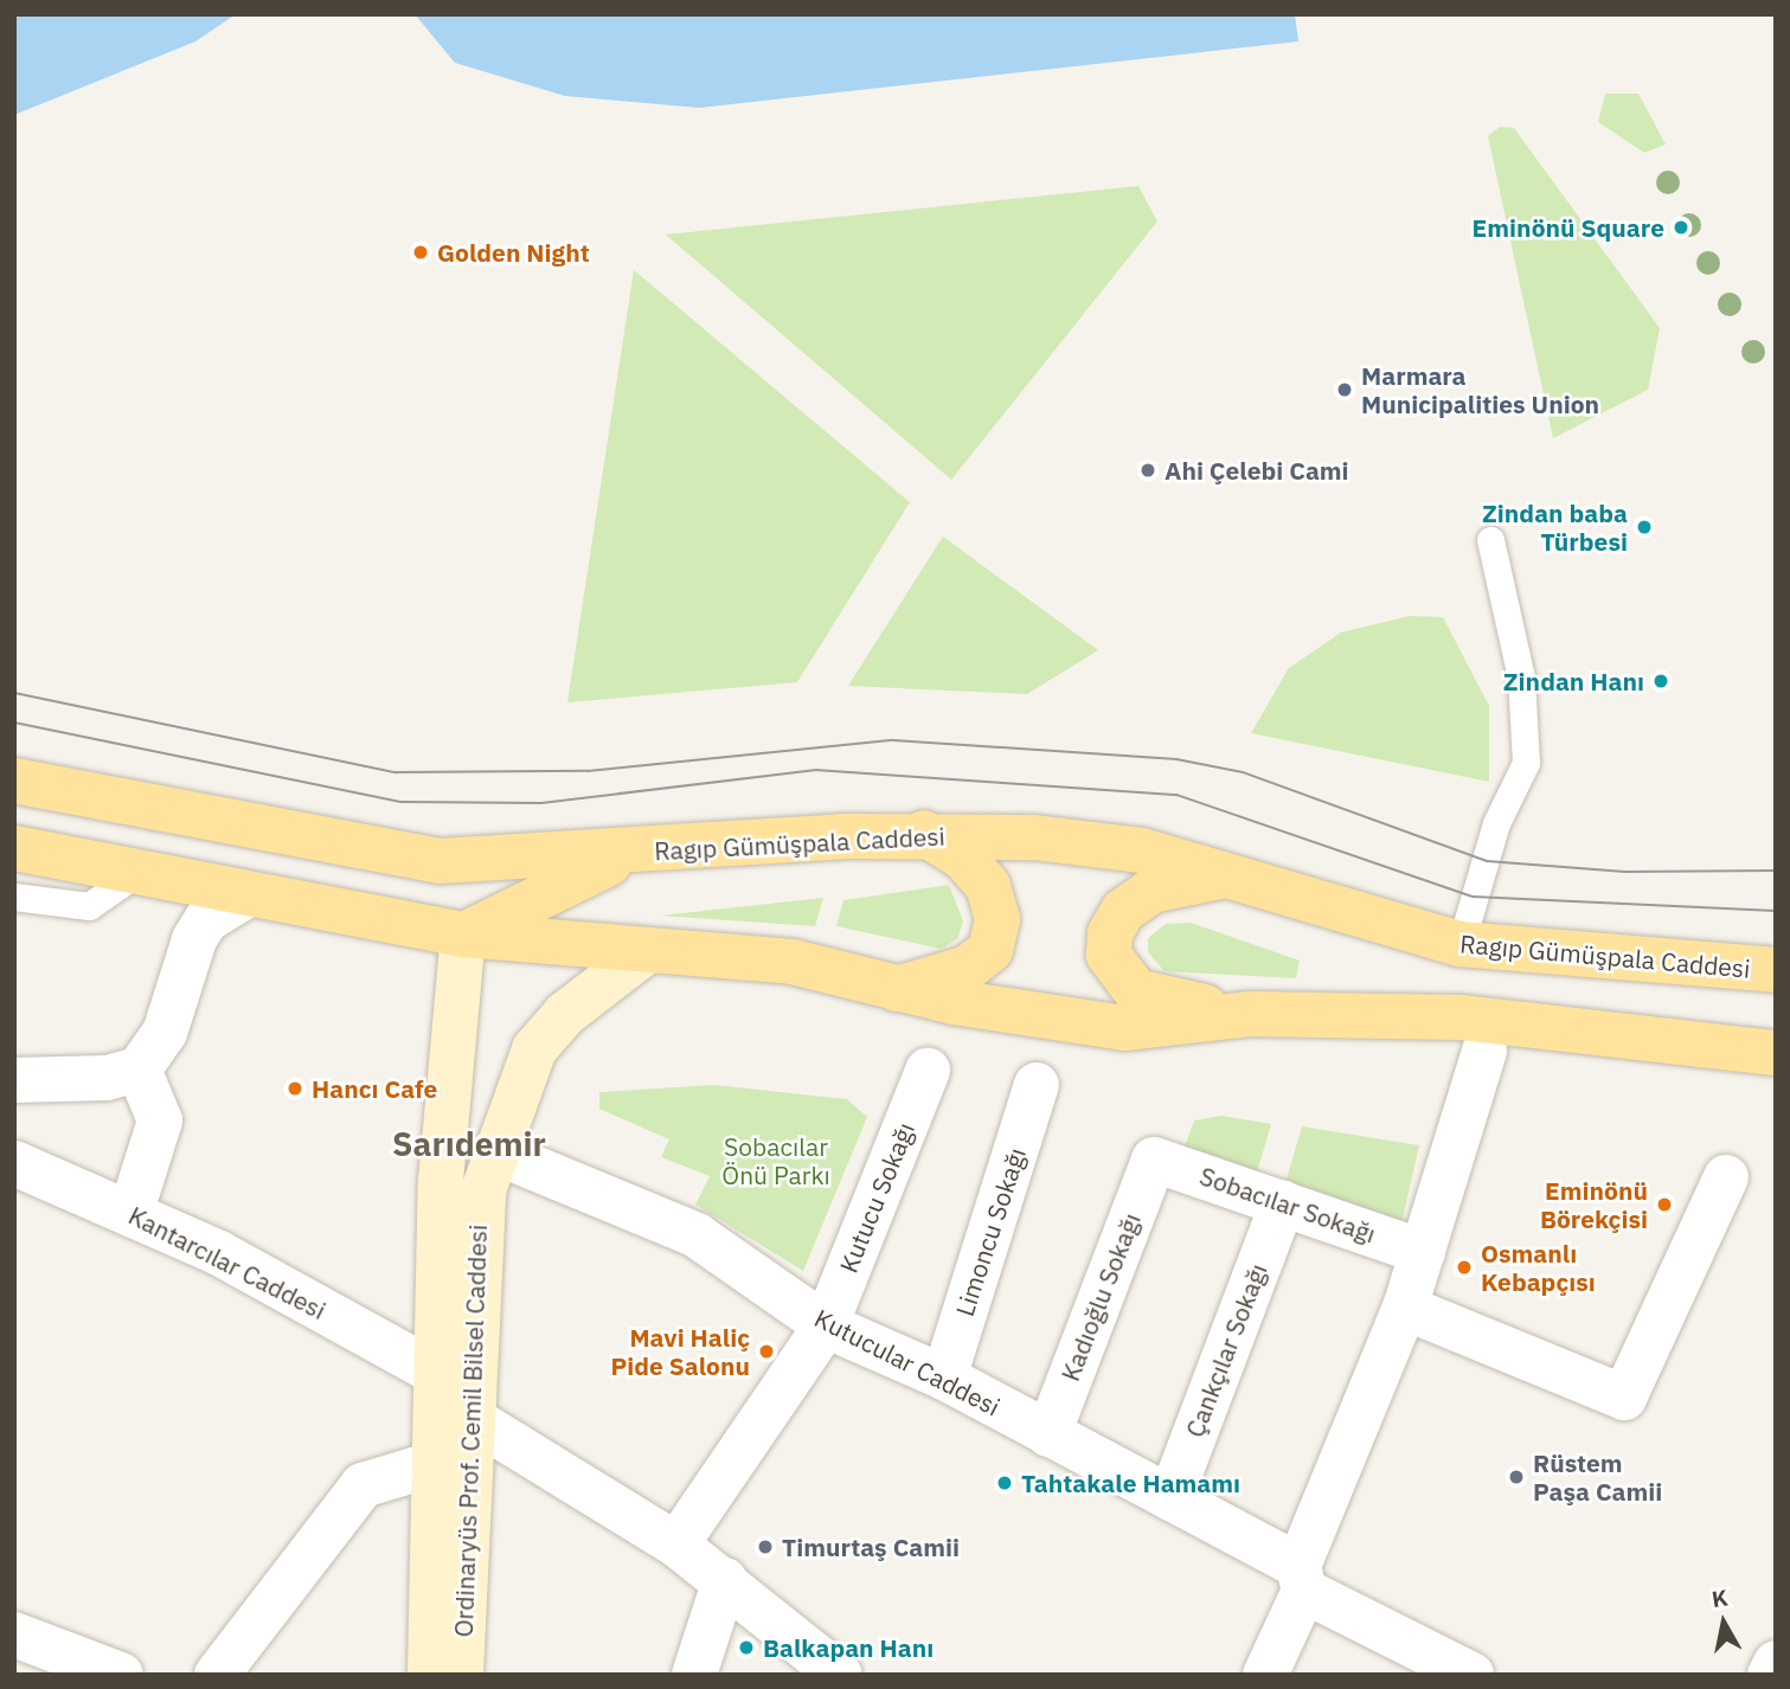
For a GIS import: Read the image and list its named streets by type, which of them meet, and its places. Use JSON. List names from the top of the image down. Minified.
{"streets":{"main road":["Ragıp Gümüşpala Caddesi"],"street":["Kutucu Sokağı","Sobacılar Sokağı","Limoncu Sokağı","Kantarcılar Caddesi","Kadıoğlu Sokağı","Çankçılar Sokağı","Kutucular Caddesi","Ordinaryüs Prof. Cemil Bilsel Caddesi"]},"crossings":[["Kutucu Sokağı","Kutucular Caddesi"],["Sobacılar Sokağı","Kadıoğlu Sokağı"],["Sobacılar Sokağı","Çankçılar Sokağı"],["Limoncu Sokağı","Kutucular Caddesi"],["Kantarcılar Caddesi","Ordinaryüs Prof. Cemil Bilsel Caddesi"],["Kadıoğlu Sokağı","Kutucular Caddesi"],["Çankçılar Sokağı","Kutucular Caddesi"],["Kutucular Caddesi","Ordinaryüs Prof. Cemil Bilsel Caddesi"]],"districts":["Sarıdemir"],"parks":["Sobacılar Önü Parkı"],"places":["Eminönü Square","Golden Night","Marmara Municipalities Union","Ahi Çelebi Cami","Zindan baba Türbesi","Zindan Hanı","Hancı Cafe","Eminönü Börekçisi","Osmanlı Kebapçısı","Mavi Haliç Pide Salonu","Rüstem Paşa Camii","Tahtakale Hamamı","Timurtaş Camii","Balkapan Hanı"],"north":"top"}
